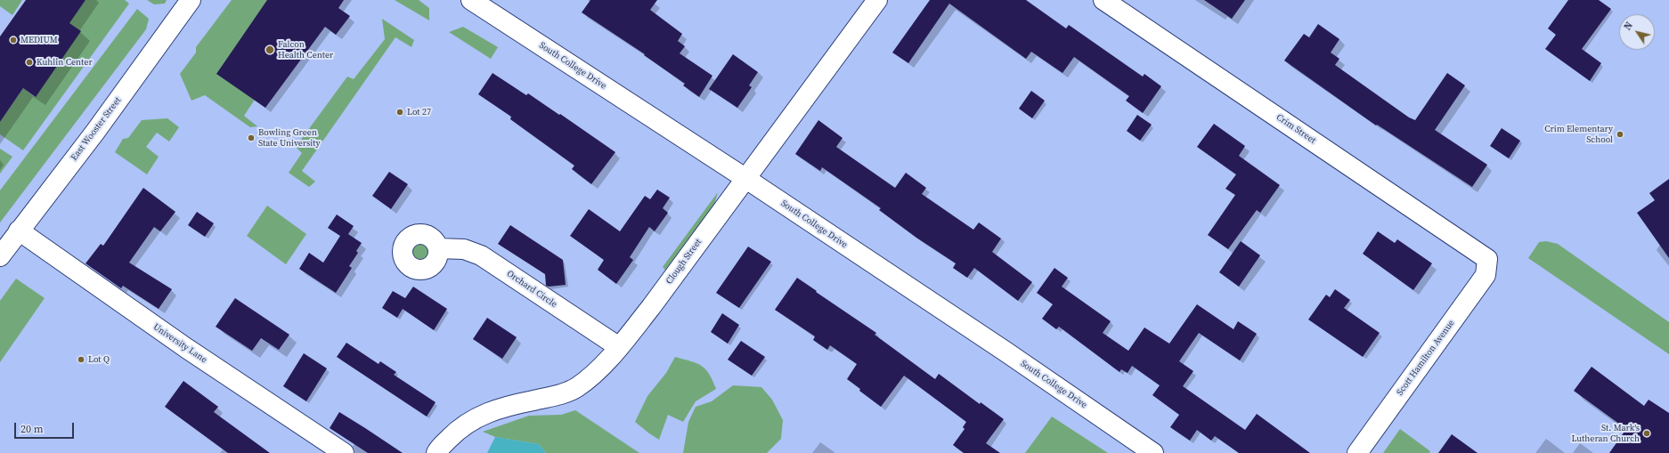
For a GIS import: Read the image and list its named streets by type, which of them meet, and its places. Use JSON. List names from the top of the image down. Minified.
{"streets":{"street":["South College Drive","East Wooster Street","Crim Street","Clough Street","Orchard Circle","University Lane","Scott Hamilton Avenue"]},"crossings":[["South College Drive","Clough Street"],["East Wooster Street","University Lane"],["Crim Street","Scott Hamilton Avenue"],["Clough Street","Orchard Circle"]],"places":["MEDIUM","Falcon Health Center","Kuhlin Center","Lot 27","Crim Elementary School","Bowling Green State University","Lot Q","St. Mark's Lutheran Church"],"scale_bar":"20 m","north":"top left"}
